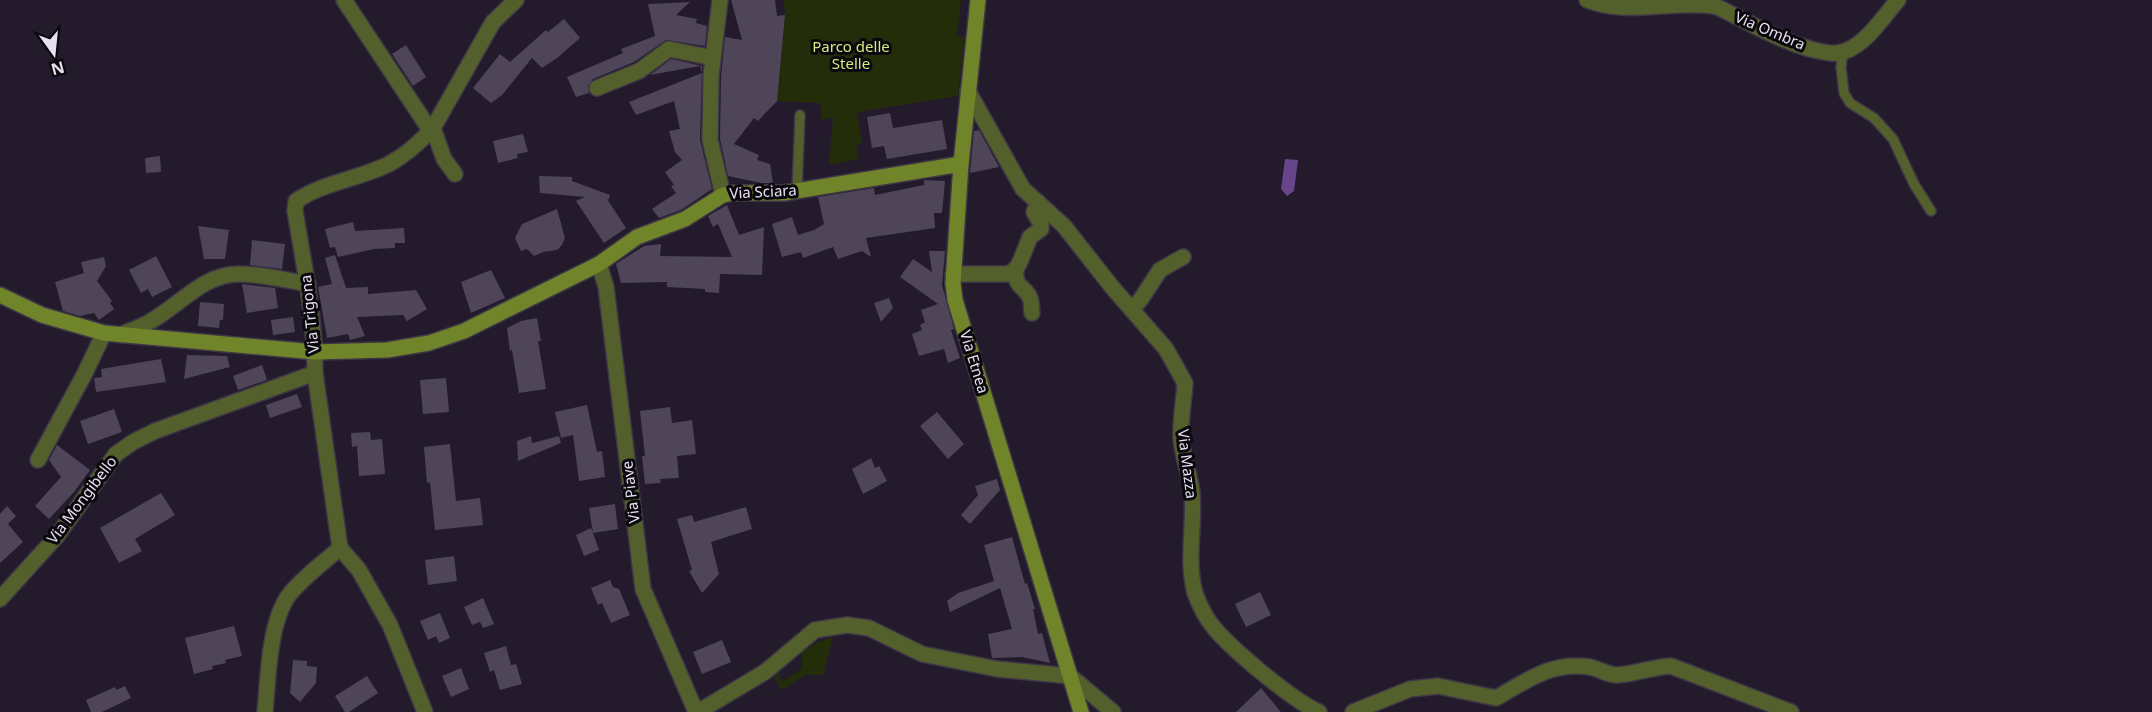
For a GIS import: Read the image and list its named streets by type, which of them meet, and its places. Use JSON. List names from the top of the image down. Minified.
{"streets":{"street":["Via Ombra","Via Sciara","Via Trigona","Via Etnea","Via Mazza","Via Piave","Via Mongibello"]},"crossings":[["Via Sciara","Via Etnea"],["Via Trigona","Via Mongibello"],["Via Etnea","Via Mazza"],["Via Etnea","Via Piave"]],"parks":["Parco delle Stelle"],"north":"bottom"}
